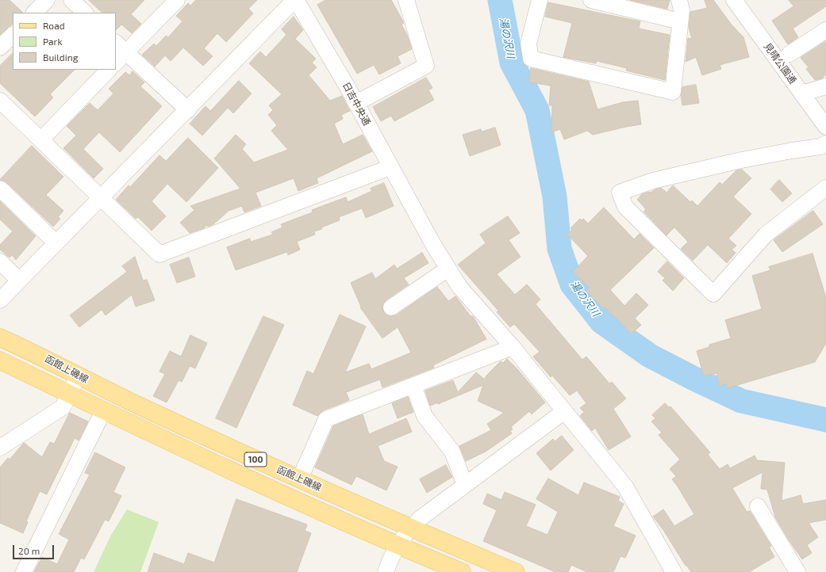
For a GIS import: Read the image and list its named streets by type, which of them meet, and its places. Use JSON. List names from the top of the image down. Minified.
{"streets":{"main road":["函館上磯線","100"],"street":["見晴公園通","日吉中央通"]},"water":["湯の沢川"],"legend":["Road","Park","Building"],"scale_bar":"20 m"}
